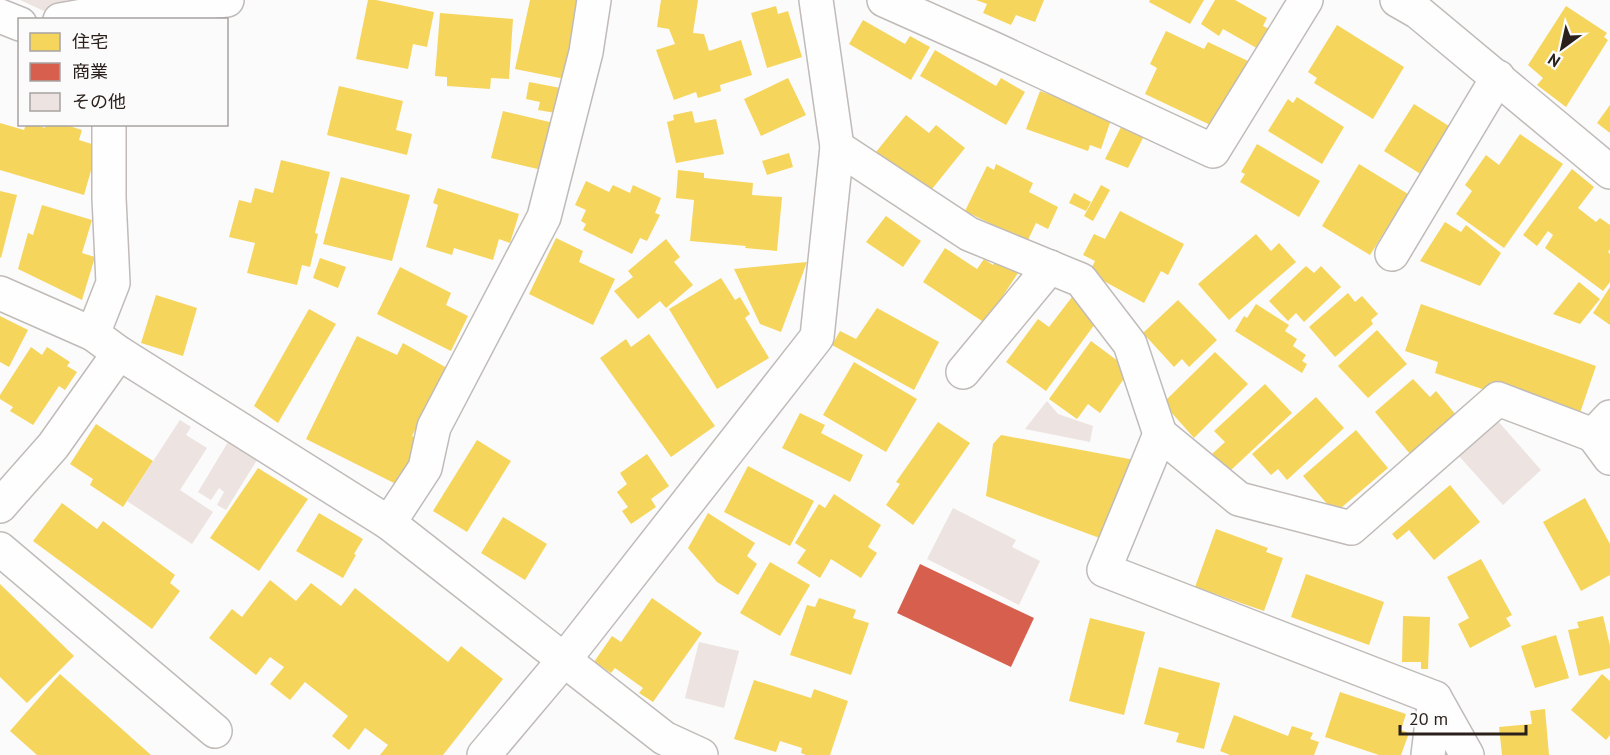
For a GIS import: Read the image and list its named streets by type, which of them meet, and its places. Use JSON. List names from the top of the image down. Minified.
{"legend":["住宅","商業","その他"],"scale_bar":"20 m","north":"bottom left"}
